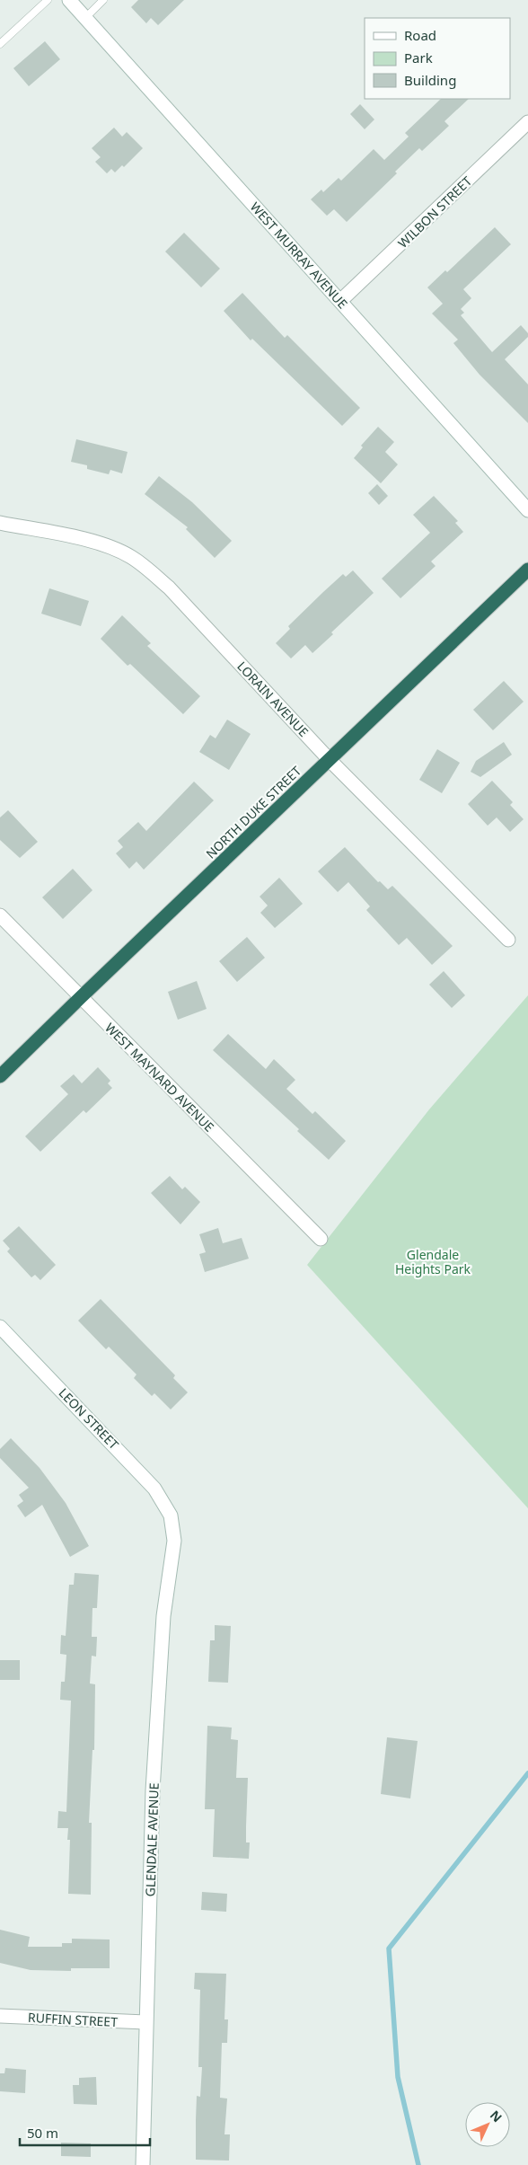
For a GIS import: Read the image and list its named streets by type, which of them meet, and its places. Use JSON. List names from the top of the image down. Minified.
{"streets":{"highway":["NORTH DUKE STREET"],"street":["WILBON STREET","WEST MURRAY AVENUE","LORAIN AVENUE","WEST MAYNARD AVENUE","LEON STREET","GLENDALE AVENUE","RUFFIN STREET"]},"crossings":[["WILBON STREET","WEST MURRAY AVENUE"],["LORAIN AVENUE","NORTH DUKE STREET"],["NORTH DUKE STREET","WEST MAYNARD AVENUE"],["LEON STREET","GLENDALE AVENUE"],["GLENDALE AVENUE","RUFFIN STREET"]],"parks":["Glendale Heights Park"],"legend":["Road","Park","Building"],"scale_bar":"50 m","north":"top right"}
